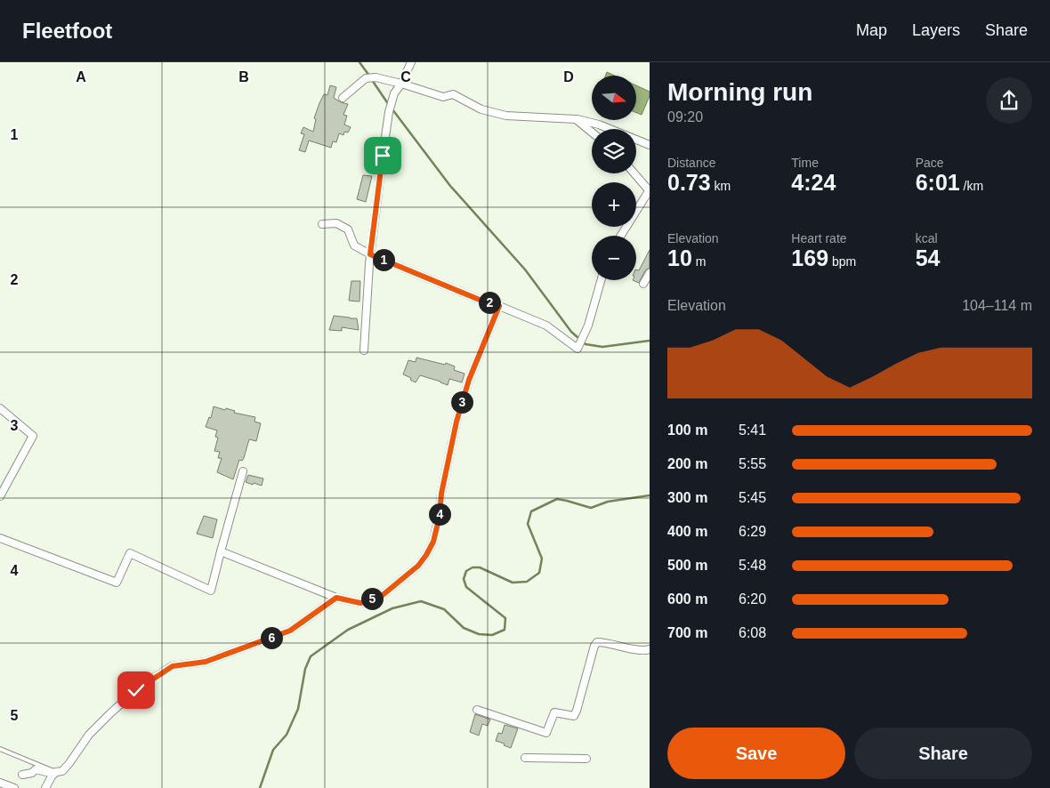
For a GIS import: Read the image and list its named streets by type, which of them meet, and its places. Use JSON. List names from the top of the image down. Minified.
{"north":"right","page":{"header":"Fleetfoot","nav":["Map","Layers","Share"],"heading":["Morning run","09:20"],"map_buttons":["+","−"],"stats":[["Distance","0.73 km"],["Time","4:24"],["Pace","6:01 /km"],["Elevation","10 m"],["Heart rate","169 bpm"],["kcal","54"]],"pins":["1","2","3","4","5","6"],"chart":["Elevation","104–114 m"],"list":[{"name":"100 m","note":"5:41"},{"name":"200 m","note":"5:55"},{"name":"300 m","note":"5:45"},{"name":"400 m","note":"6:29"},{"name":"500 m","note":"5:48"},{"name":"600 m","note":"6:20"},{"name":"700 m","note":"6:08"}],"buttons":["Save","Share"]},"grid":{"columns":["A","B","C","D"],"rows":["1","2","3","4","5"]}}
